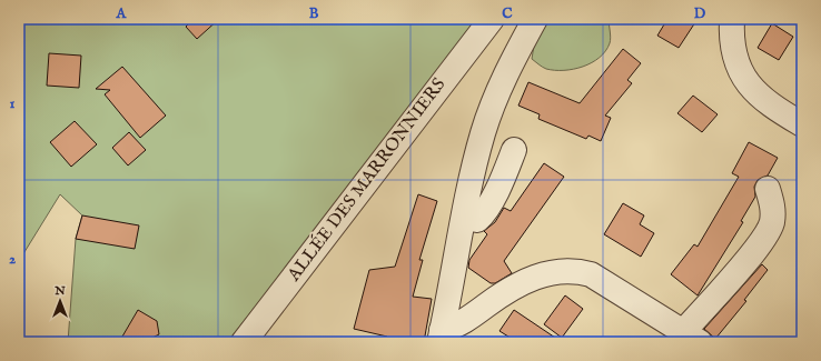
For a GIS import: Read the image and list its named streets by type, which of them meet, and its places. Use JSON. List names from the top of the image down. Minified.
{"streets":{"street":["ALLÉE DES MARRONNIERS"]},"north":"top","grid":{"columns":["A","B","C","D"],"rows":["1","2"]}}
